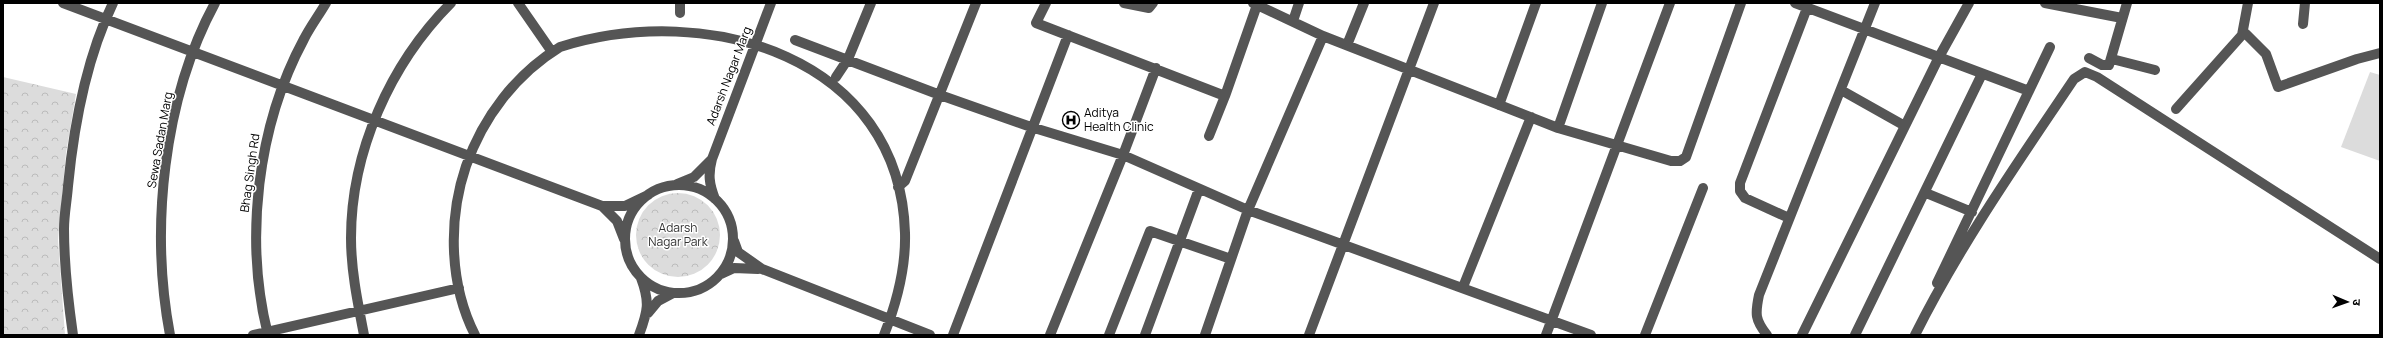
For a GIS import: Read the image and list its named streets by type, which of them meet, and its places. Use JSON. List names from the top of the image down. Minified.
{"streets":{"street":["Adarsh Nagar Marg","Sewa Sadan Marg","Bhag Singh Rd"]},"parks":["Adarsh Nagar Park"],"places":{"hospital":["Aditya Health Clinic"]},"north":"right"}
